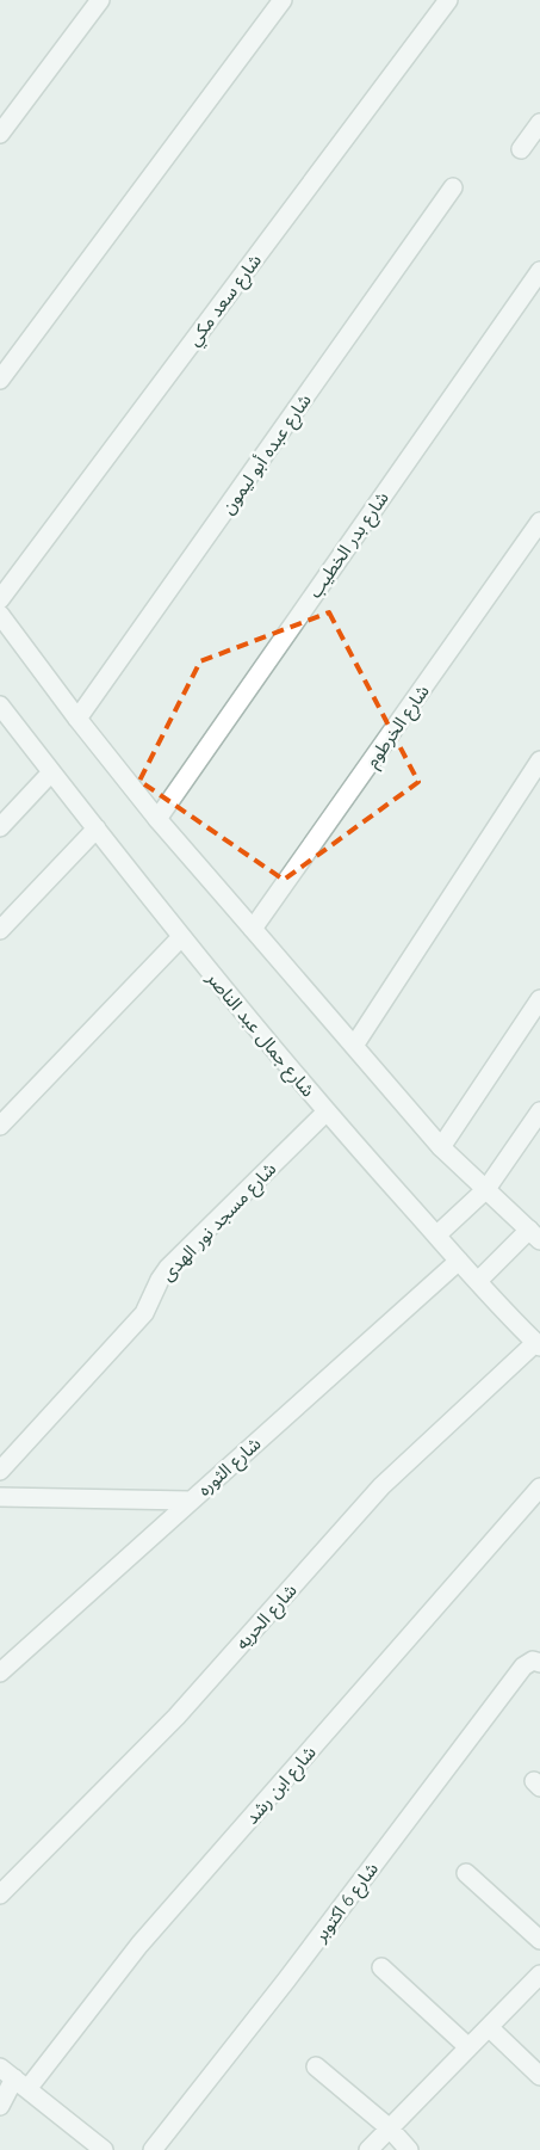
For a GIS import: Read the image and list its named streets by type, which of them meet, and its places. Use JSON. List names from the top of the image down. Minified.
{"streets":{"street":["شارع سعد مكي","شارع عبده أبو ليمون","شارع بدر الخطيب","شارع الخرطوم","شارع جمال عبد الناصر","شارع مسجد نور الهدى","شارع الثوره","شارع الحريه","شارع ابن رشد","شارع 6 اكتوبر"]},"crossings":[["شارع جمال عبد الناصر","شارع مسجد نور الهدى"],["شارع جمال عبد الناصر","شارع الثوره"],["شارع جمال عبد الناصر","شارع الحريه"]]}
